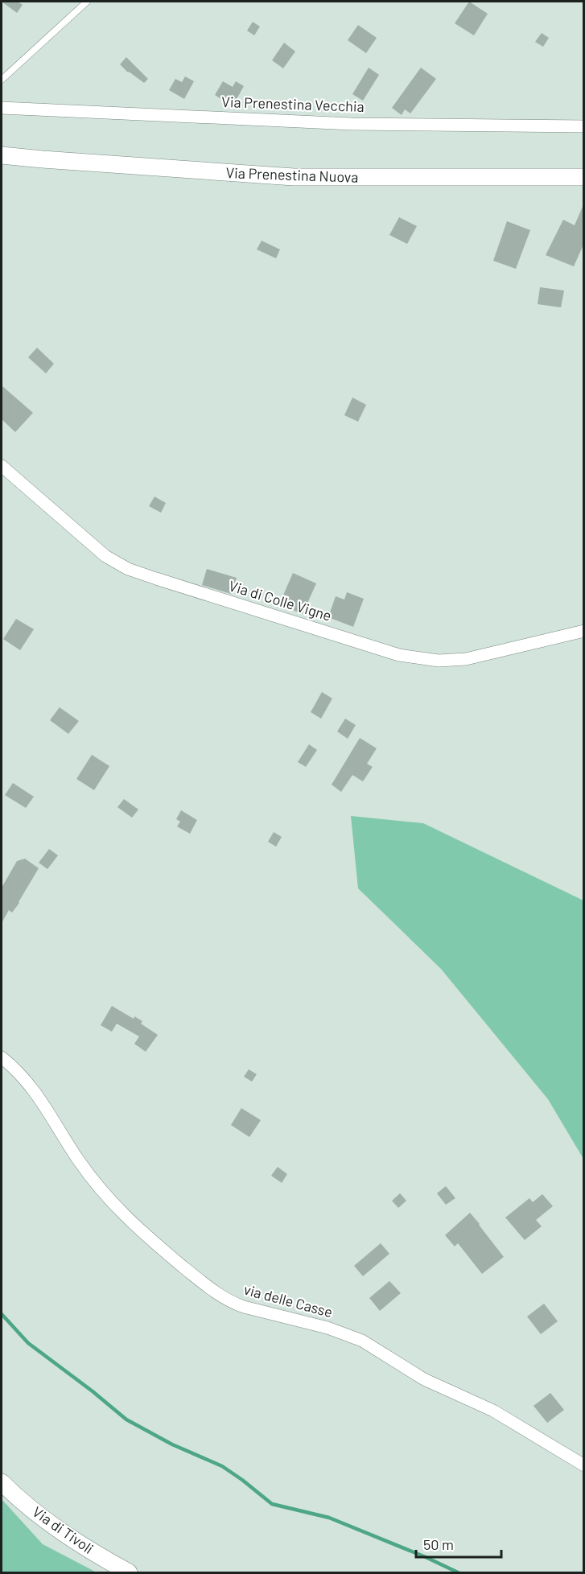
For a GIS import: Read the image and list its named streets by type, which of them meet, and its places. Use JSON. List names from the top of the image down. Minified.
{"streets":{"main road":["Via Prenestina Nuova","Via di Tivoli"],"street":["Via Prenestina Vecchia","Via di Colle Vigne","via delle Casse"]},"scale_bar":"50 m"}
